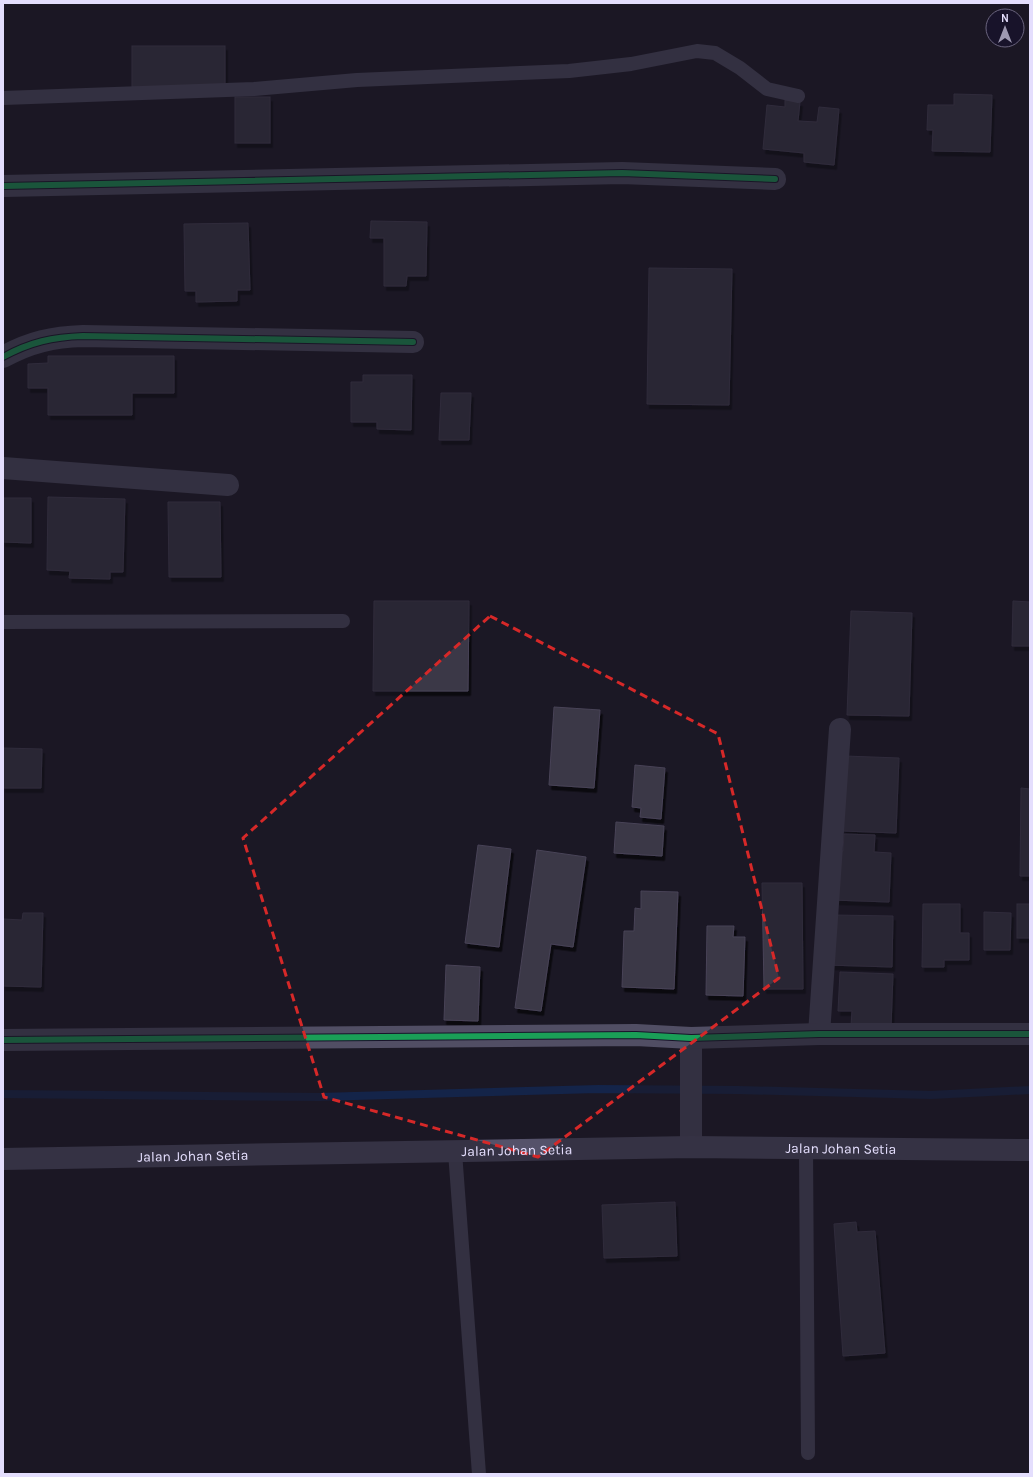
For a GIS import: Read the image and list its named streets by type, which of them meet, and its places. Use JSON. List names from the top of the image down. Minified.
{"streets":{"main road":["Jalan Johan Setia"]},"north":"top"}
